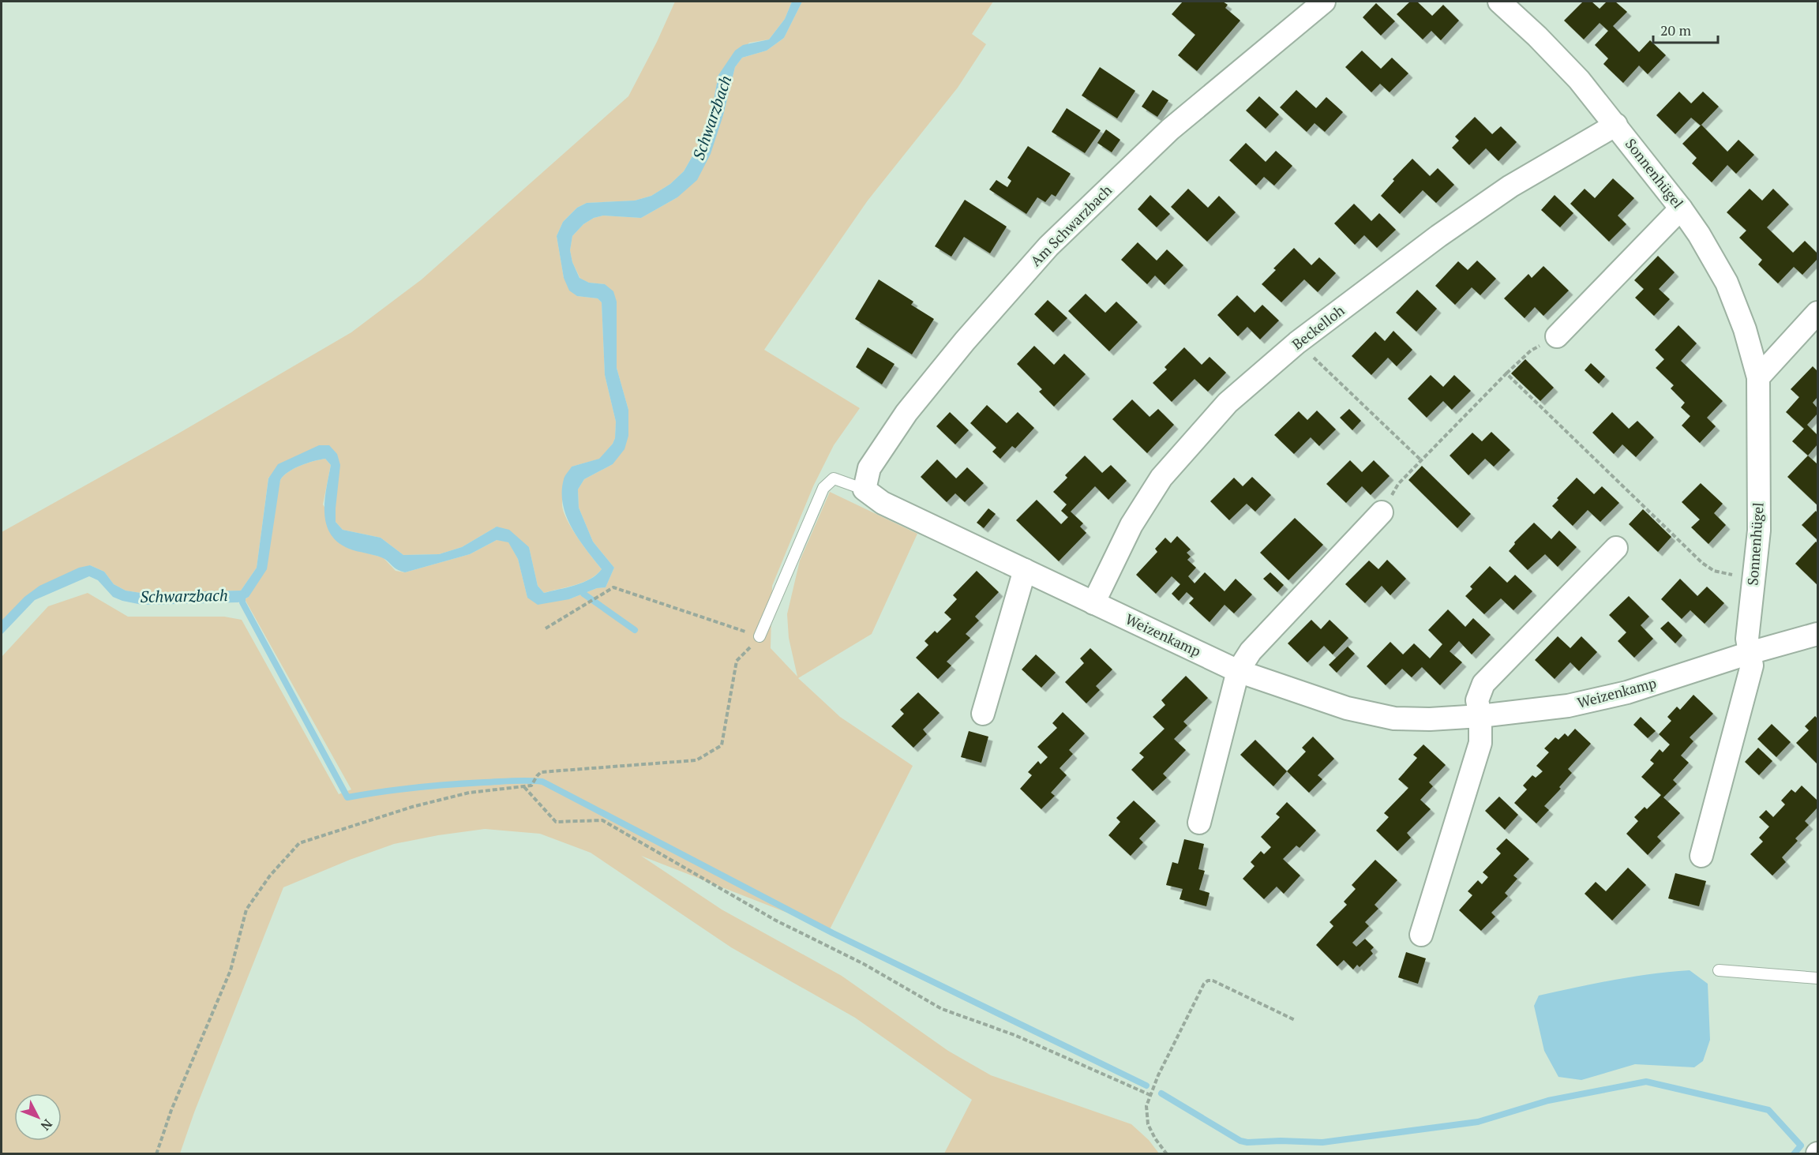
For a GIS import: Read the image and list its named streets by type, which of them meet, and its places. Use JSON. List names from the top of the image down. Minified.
{"streets":{"street":["Sonnenhügel","Am Schwarzbach","Beckelloh","Weizenkamp"]},"crossings":[["Sonnenhügel","Beckelloh"],["Sonnenhügel","Weizenkamp"],["Am Schwarzbach","Weizenkamp"],["Beckelloh","Weizenkamp"]],"water":["Schwarzbach"],"scale_bar":"20 m","north":"bottom right"}
